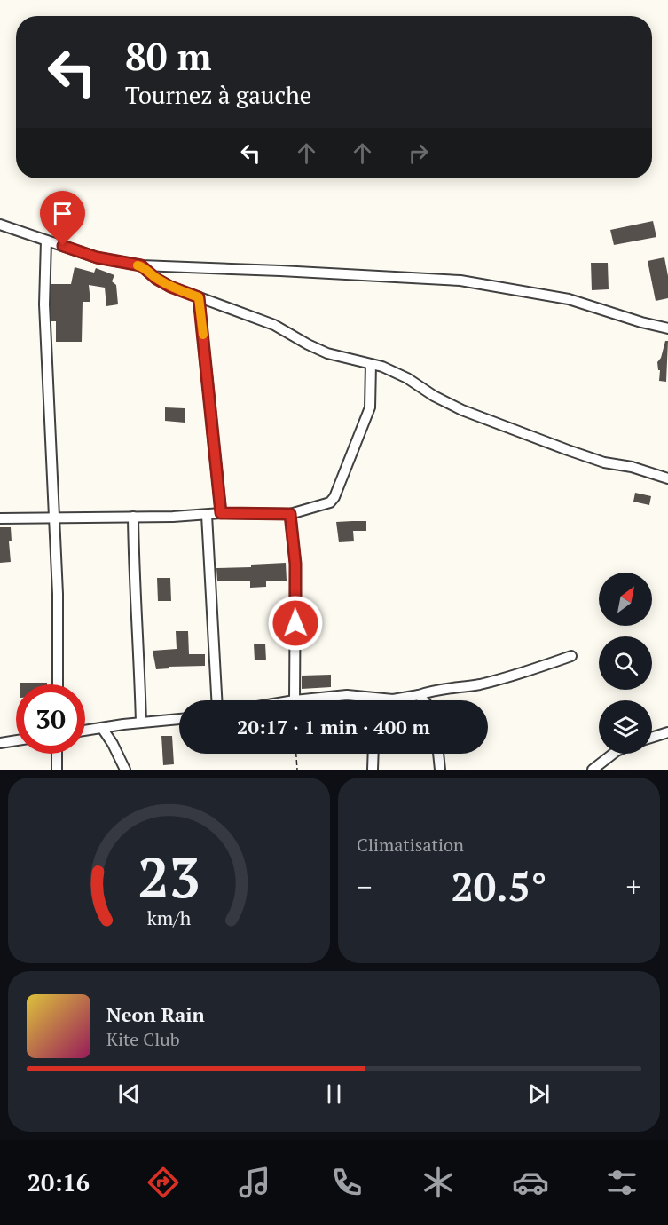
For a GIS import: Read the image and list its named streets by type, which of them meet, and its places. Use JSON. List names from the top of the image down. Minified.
{"north":"top right","page":{"turn":["80 m","Tournez à gauche"],"limit":"30","trip":"20:17 · 1 min · 400 m","tile":"Climatisation","heat":["−","20.5°","+"],"song":["Neon Rain","Kite Club"],"tabs":"20:16","gauge":["23","km/h"]}}
